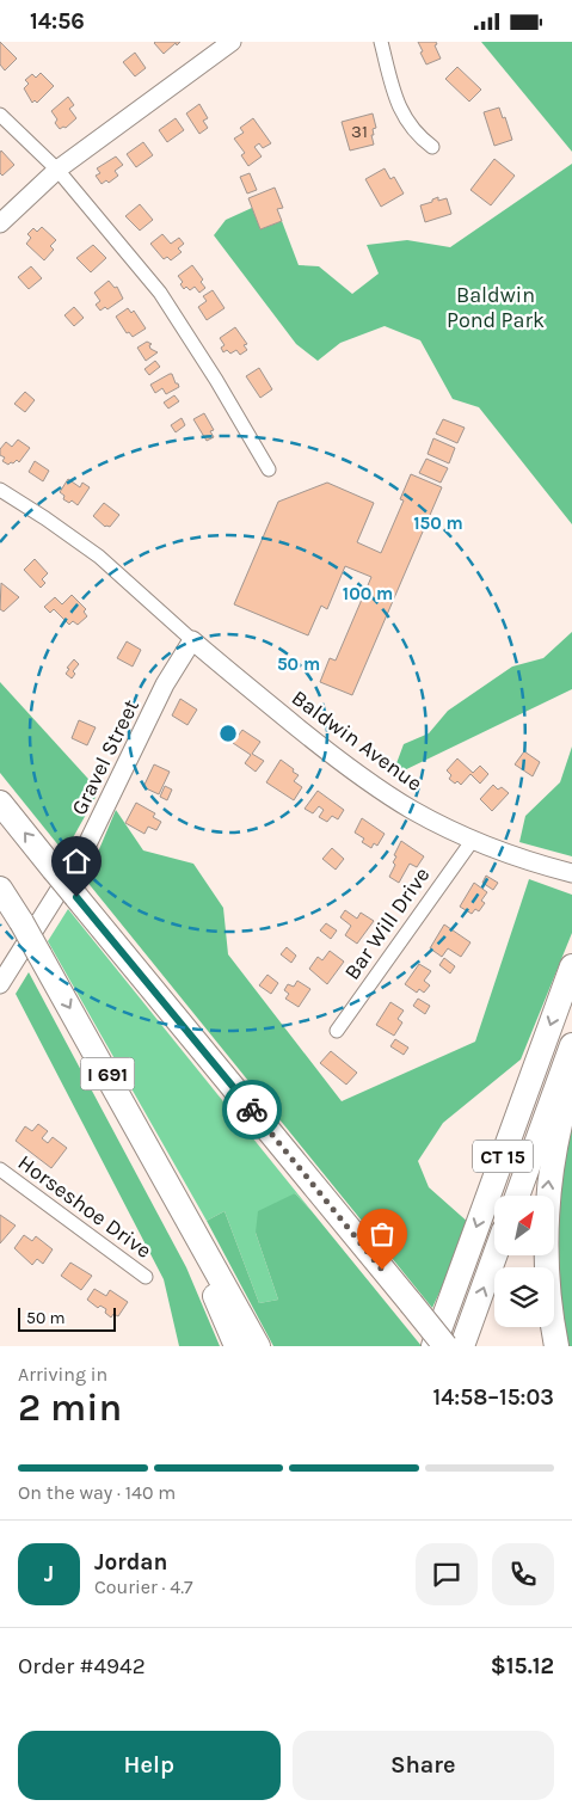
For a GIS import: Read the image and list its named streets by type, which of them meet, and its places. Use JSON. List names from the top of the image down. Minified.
{"streets":{"highway":["I 691","CT 15"],"street":["Baldwin Avenue","Gravel Street","Bar Will Drive","Horseshoe Drive"]},"crossings":[["Baldwin Avenue","Gravel Street"],["Baldwin Avenue","Bar Will Drive"]],"parks":["Baldwin Pond Park"],"house_numbers":["31"],"scale_bar":"50 m","north":"top right","page":{"status":"14:56","scale":"50 m","heading":["2 min","Arriving in","14:58–15:03"],"panel":["Jordan","Courier · 4.7","Order #4942","$15.12"],"bar":"On the way · 140 m","round":"J","buttons":["Help","Share"]},"rings":["150 m","100 m","50 m"]}
